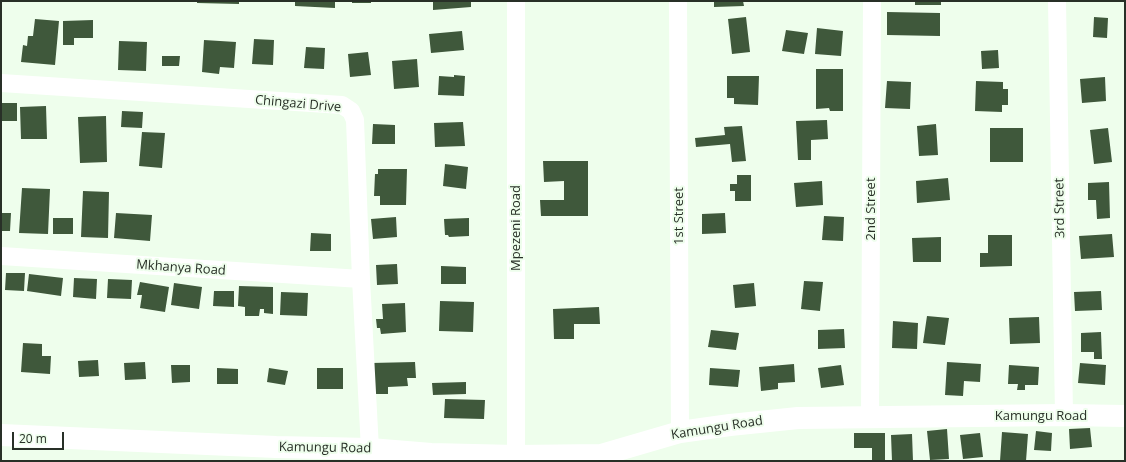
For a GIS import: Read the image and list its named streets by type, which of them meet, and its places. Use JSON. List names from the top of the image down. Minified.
{"streets":{"street":["Chingazi Drive","3rd Street","2nd Street","1st Street","Mpezeni Road","Mkhanya Road","Kamungu Road"]},"crossings":[["Chingazi Drive","Mkhanya Road"],["Chingazi Drive","Kamungu Road"],["3rd Street","Kamungu Road"],["2nd Street","Kamungu Road"],["1st Street","Kamungu Road"],["Mpezeni Road","Kamungu Road"]],"scale_bar":"20 m"}
